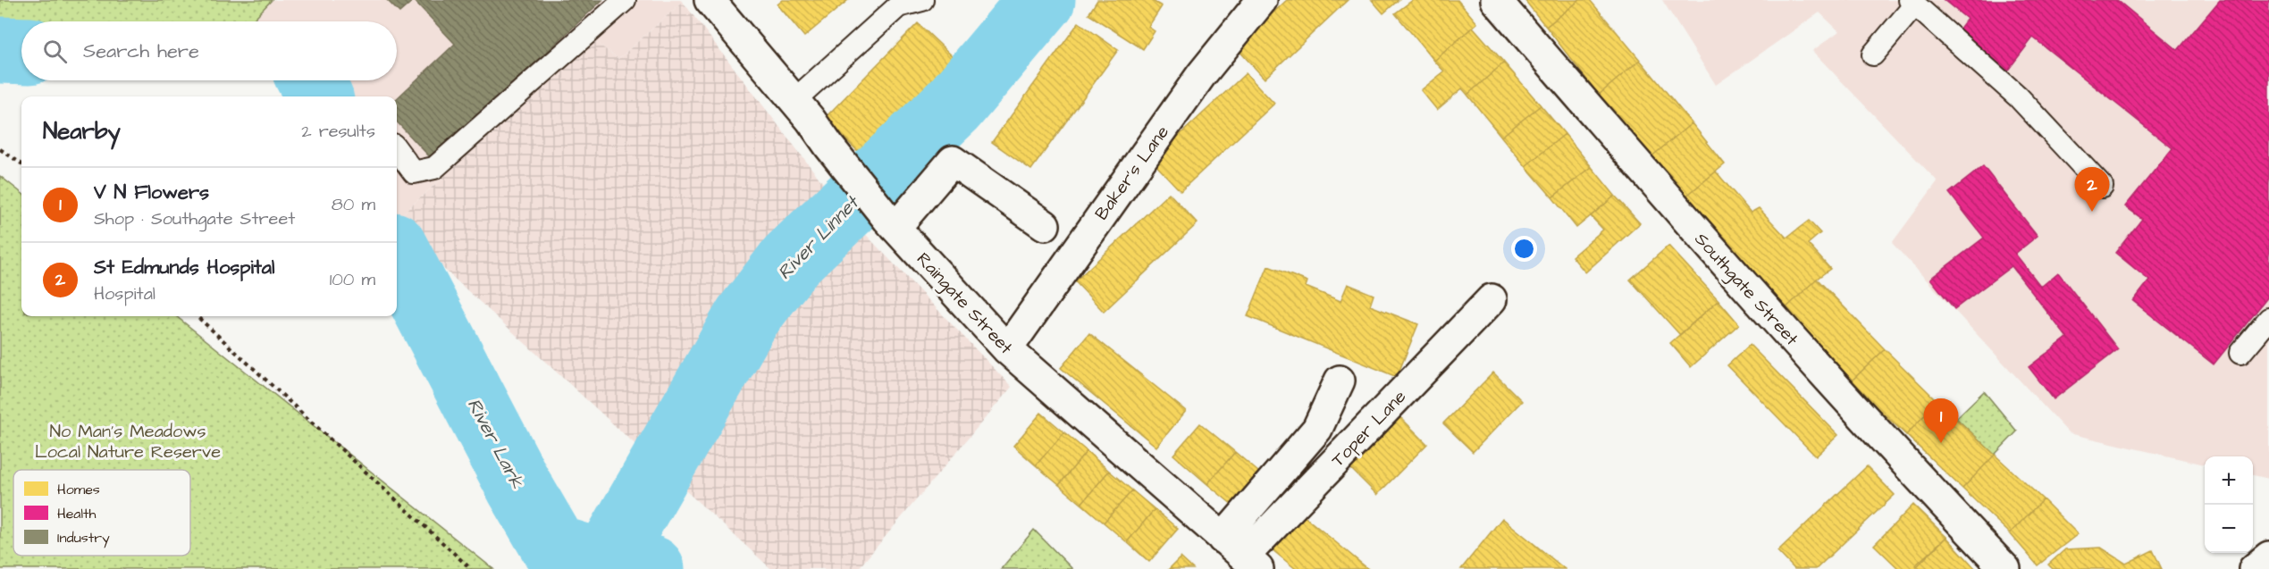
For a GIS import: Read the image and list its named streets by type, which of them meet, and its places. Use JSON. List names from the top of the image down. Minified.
{"streets":{"street":["Baker's Lane","Southgate Street","Raingate Street","Toper Lane"]},"crossings":[["Baker's Lane","Raingate Street"],["Raingate Street","Toper Lane"]],"water":["River Linnet","River Lark"],"parks":["No Man's Meadows Local Nature Reserve"],"legend":["Homes","Health","Industry"],"page":{"search":"Search here","heading":["Nearby","2 results"],"list":[{"mark":"1","name":"V N Flowers","note":"Shop · Southgate Street","value":"80 m"},{"mark":"2","name":"St Edmunds Hospital","note":"Hospital","value":"100 m"}],"pins":["2","1"],"map_buttons":["+","−"]}}
